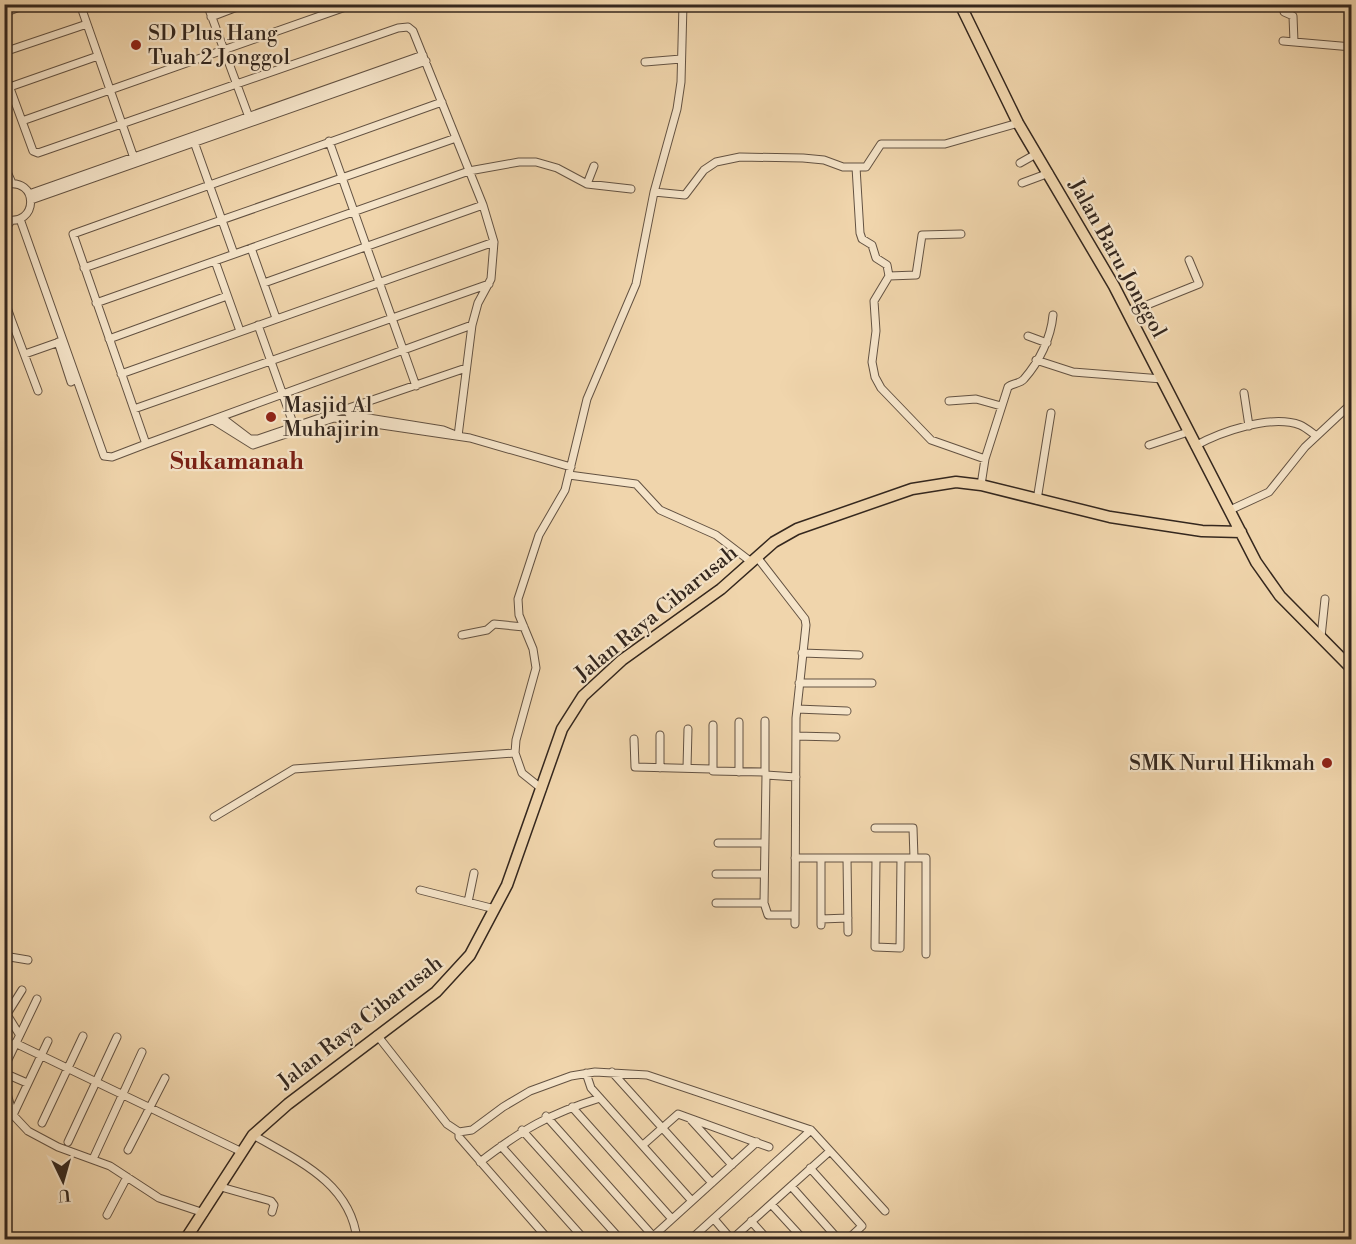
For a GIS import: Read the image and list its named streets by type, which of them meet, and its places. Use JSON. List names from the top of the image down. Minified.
{"streets":{"main road":["Jalan Baru Jonggol","Jalan Raya Cibarusah"]},"crossings":[["Jalan Baru Jonggol","Jalan Raya Cibarusah"]],"districts":["Sukamanah"],"places":["SD Plus Hang Tuah 2 Jonggol","Masjid Al Muhajirin","SMK Nurul Hikmah"],"north":"bottom"}
